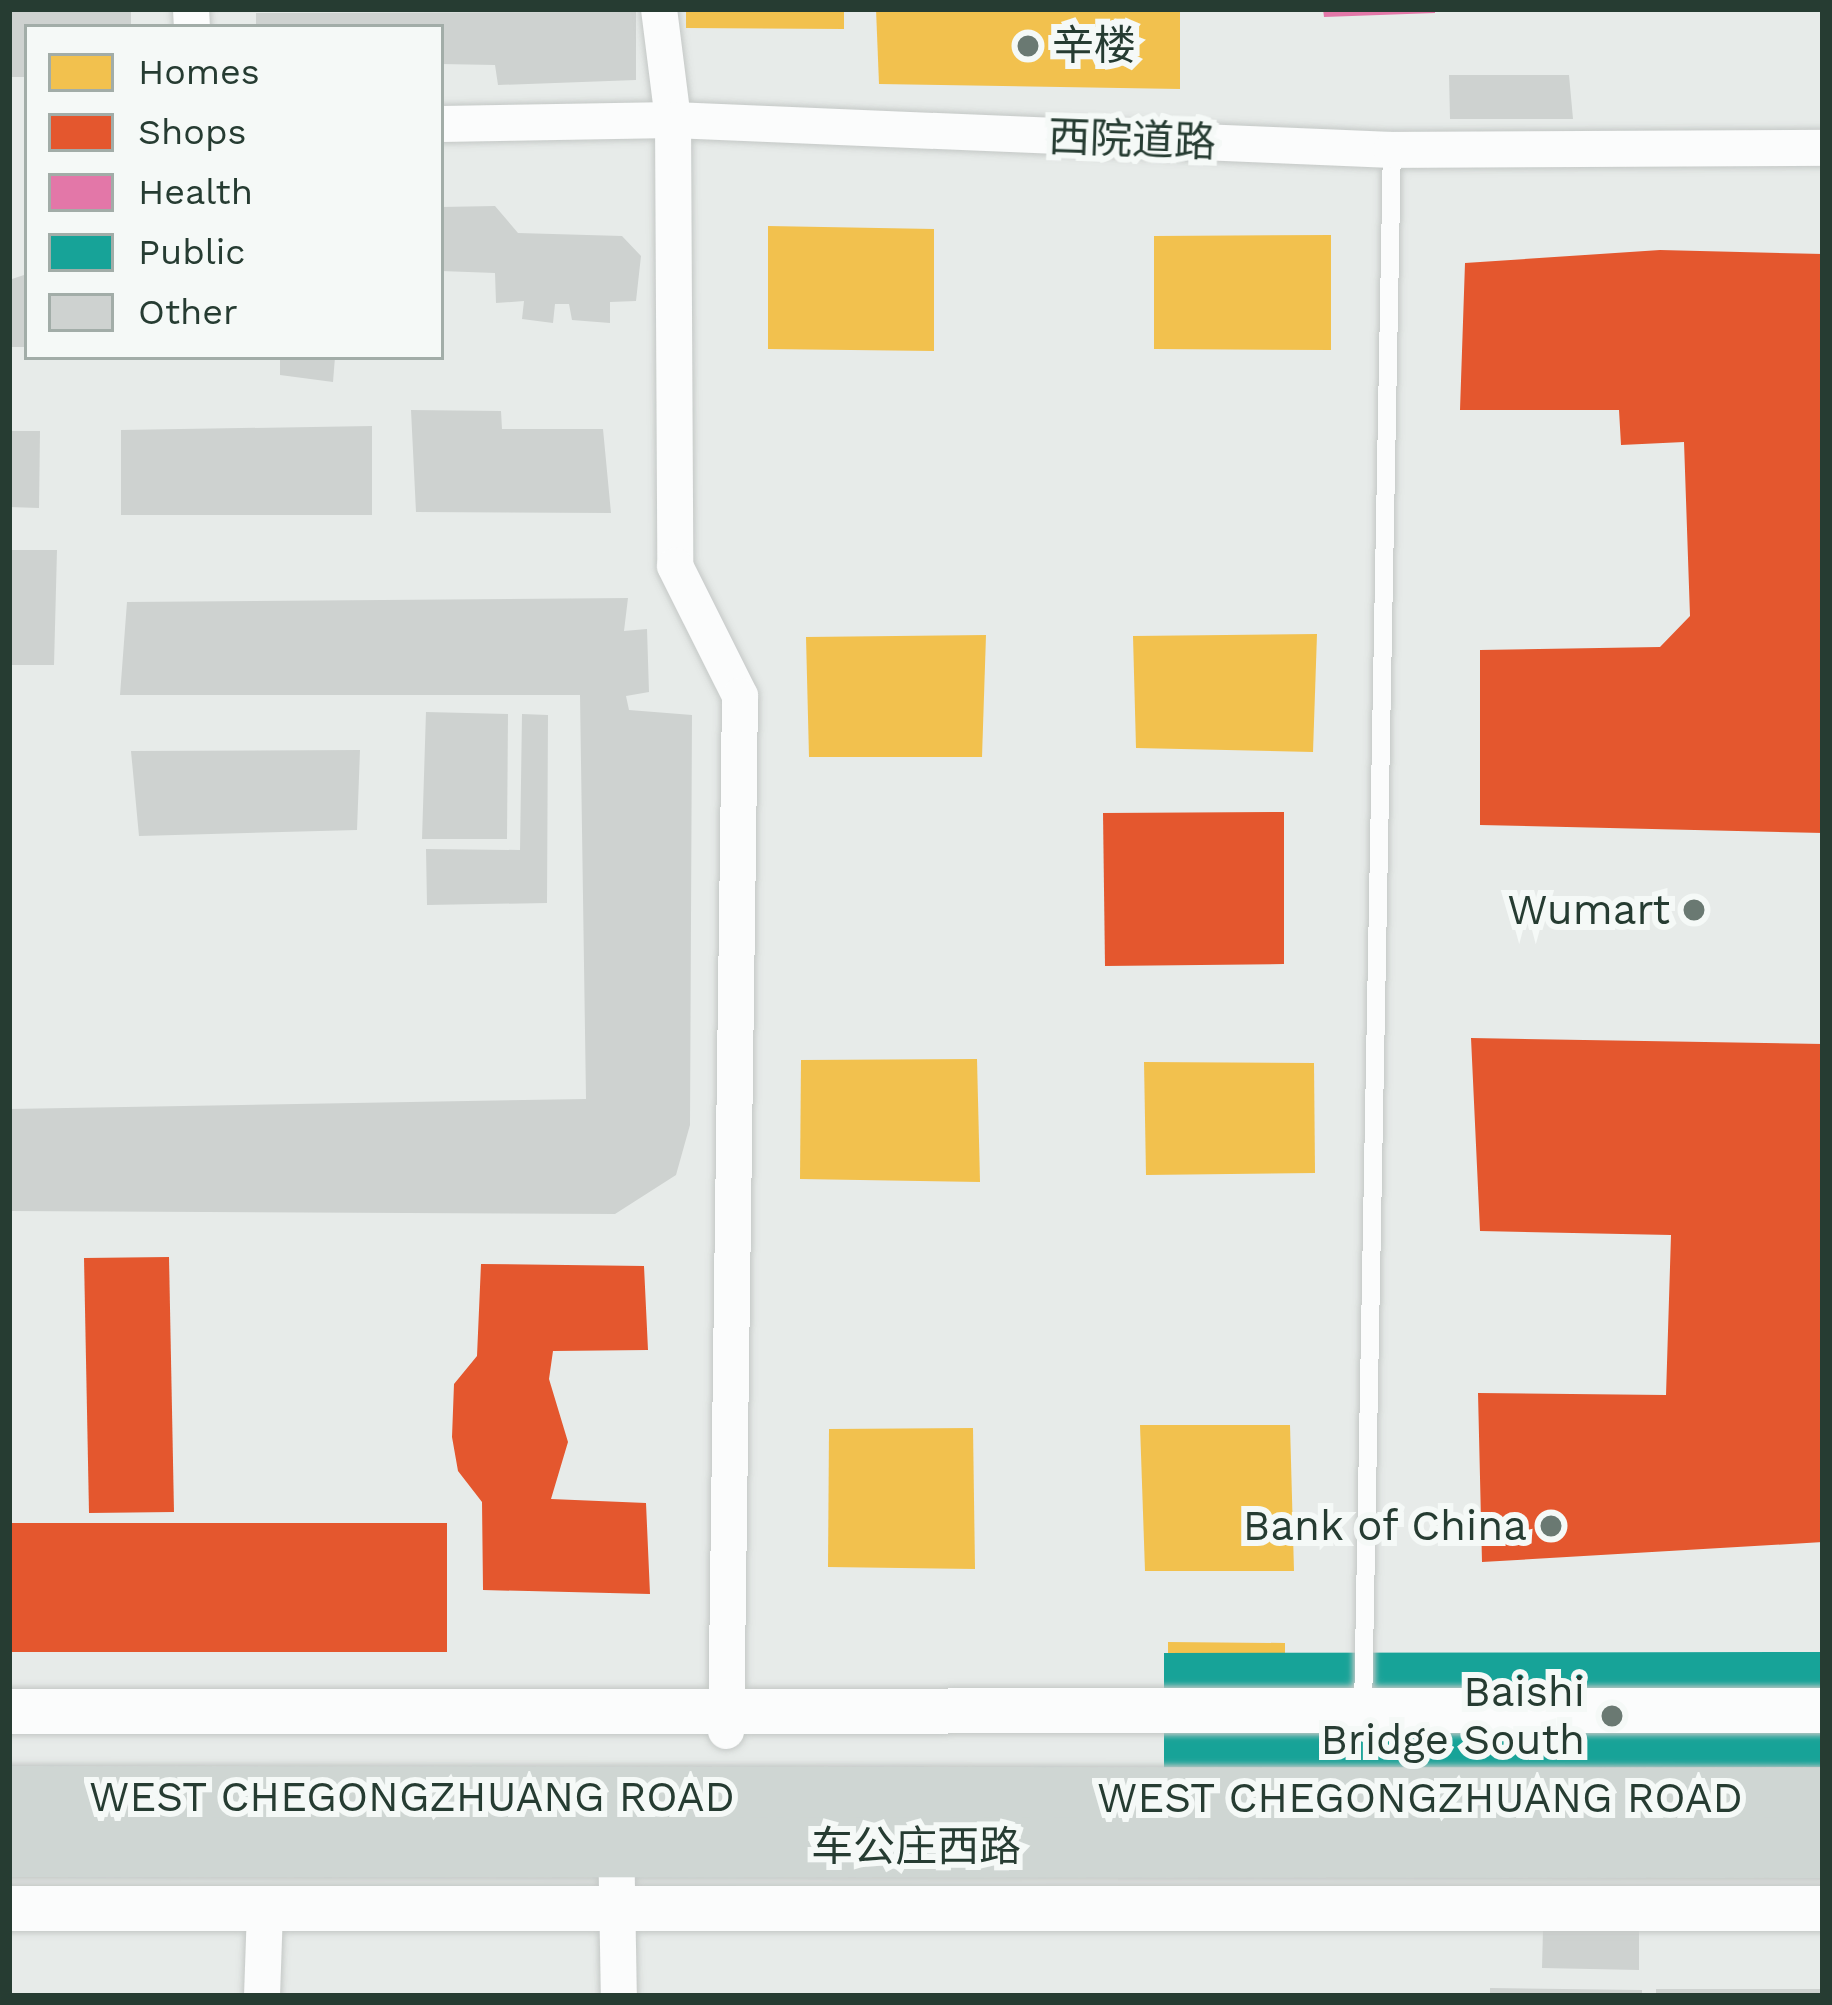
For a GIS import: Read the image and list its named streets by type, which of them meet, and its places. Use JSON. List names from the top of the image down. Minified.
{"streets":{"main road":["WEST CHEGONGZHUANG ROAD","车公庄西路"],"street":["西院道路"]},"crossings":[["WEST CHEGONGZHUANG ROAD","车公庄西路"]],"places":["辛楼","Wumart","Bank of China","Baishi Bridge South"],"legend":["Homes","Shops","Health","Public","Other"]}
